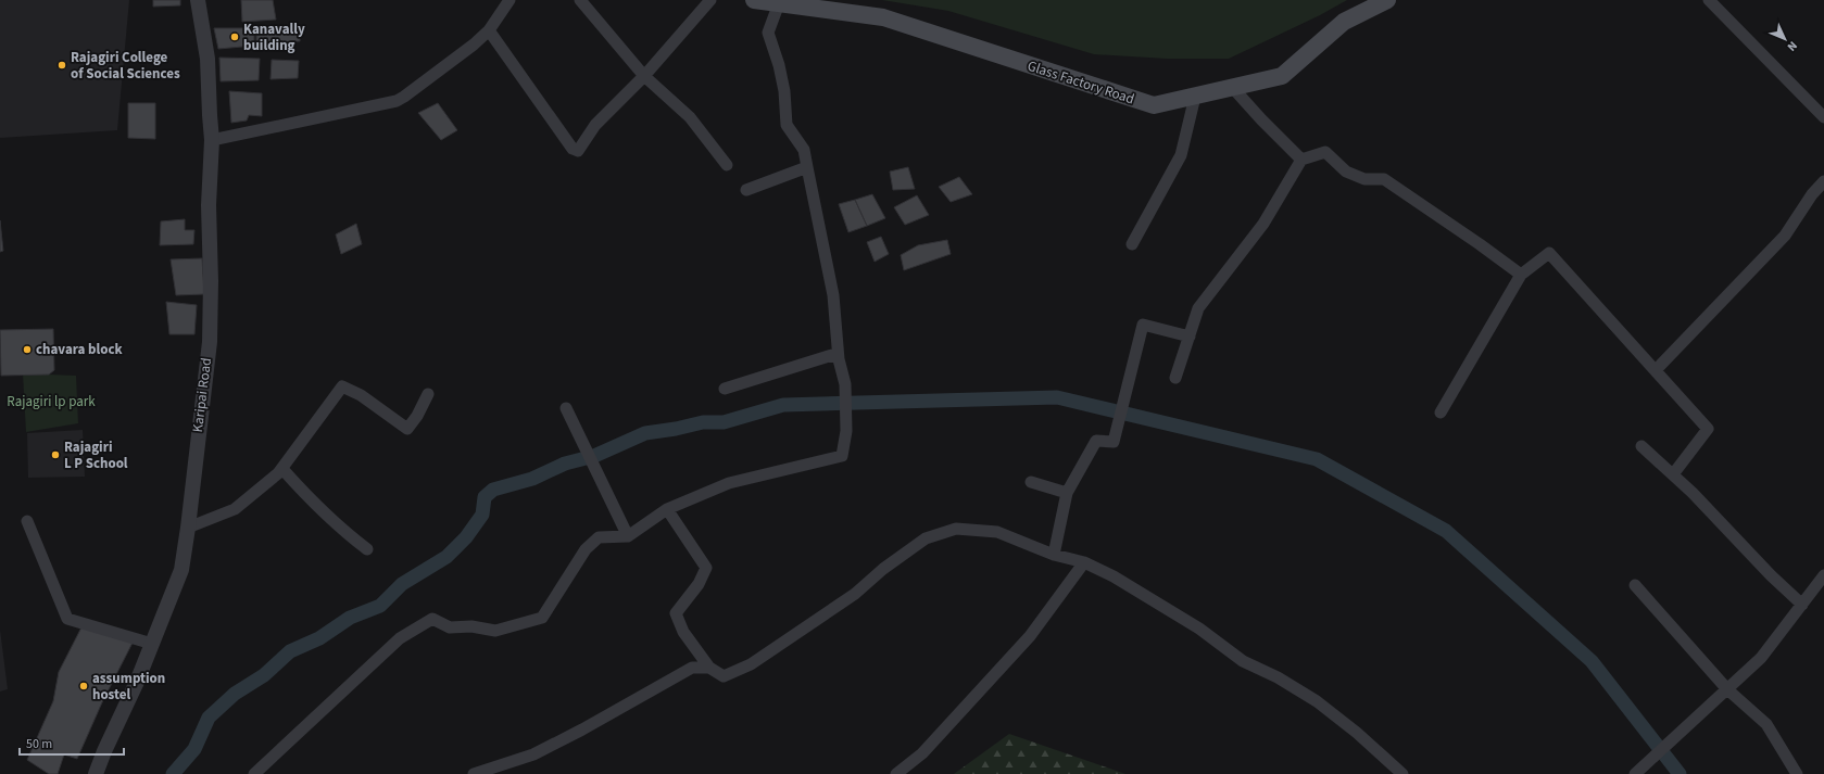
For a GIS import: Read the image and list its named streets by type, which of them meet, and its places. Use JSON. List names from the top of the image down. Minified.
{"streets":{"main road":["Glass Factory Road"],"street":["Karipai Road"]},"parks":["Rajagiri lp park"],"places":["Kanavally building","Rajagiri College of Social Sciences","chavara block","Rajagiri L P School","assumption hostel"],"scale_bar":"50 m","north":"bottom right"}
